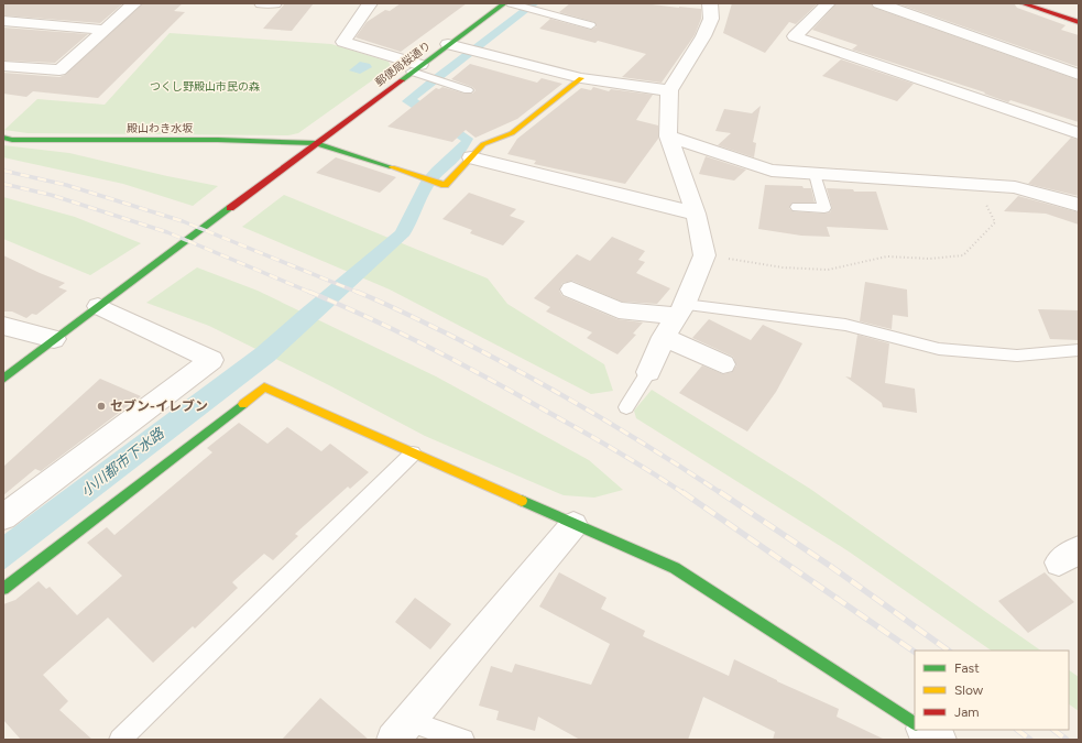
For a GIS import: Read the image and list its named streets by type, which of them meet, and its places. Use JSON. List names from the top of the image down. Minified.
{"streets":{"street":["郵便局桜通り","殿山わき水坂"]},"crossings":[["郵便局桜通り","殿山わき水坂"]],"water":["小川都市下水路"],"parks":["つくし野殿山市民の森"],"places":["セブン-イレブン"],"legend":["Fast","Slow","Jam"]}
